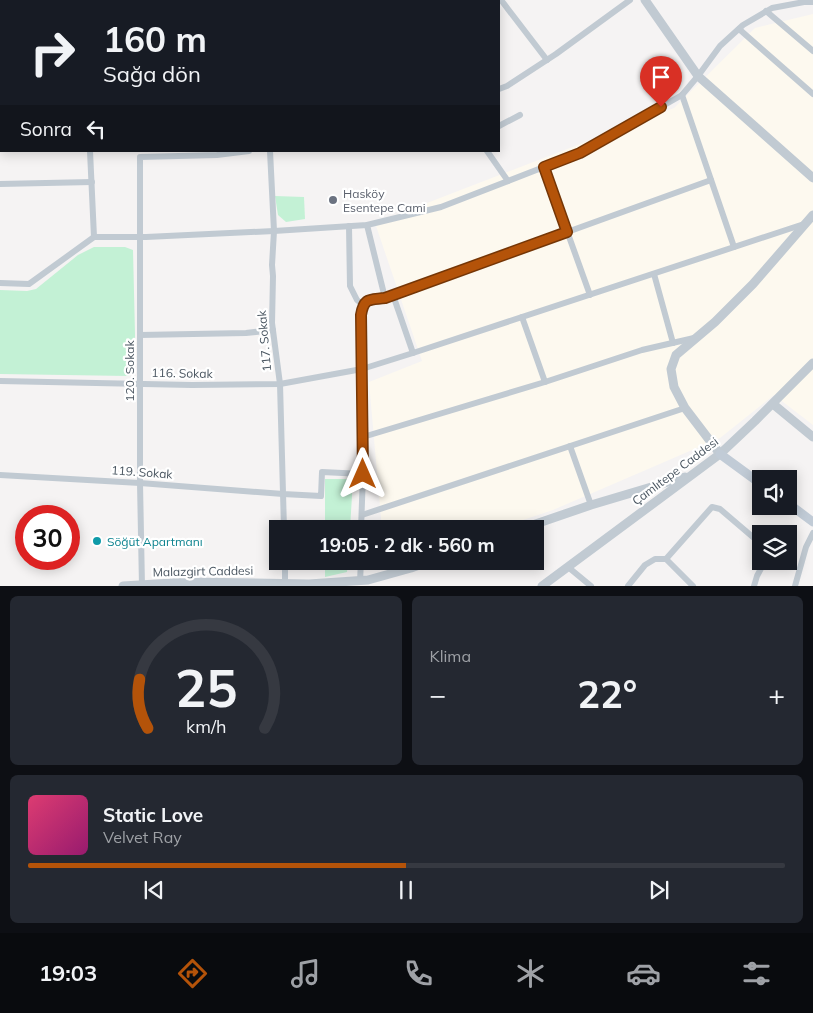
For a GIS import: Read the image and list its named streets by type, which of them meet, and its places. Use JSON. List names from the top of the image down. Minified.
{"streets":{"street":["117. Sokak","120. Sokak","116. Sokak","Çamlıtepe Caddesi","119. Sokak","Malazgirt Caddesi"]},"crossings":[["117. Sokak","116. Sokak"],["117. Sokak","119. Sokak"],["120. Sokak","116. Sokak"],["120. Sokak","119. Sokak"],["120. Sokak","Malazgirt Caddesi"]],"places":["Hasköy Esentepe Cami","Söğüt Apartmanı"],"page":{"turn":["160 m","Sağa dön"],"then":"Sonra","limit":"30","trip":"19:05 · 2 dk · 560 m","tile":"Klima","heat":["−","22°","+"],"song":["Static Love","Velvet Ray"],"tabs":"19:03","gauge":["25","km/h"]}}
